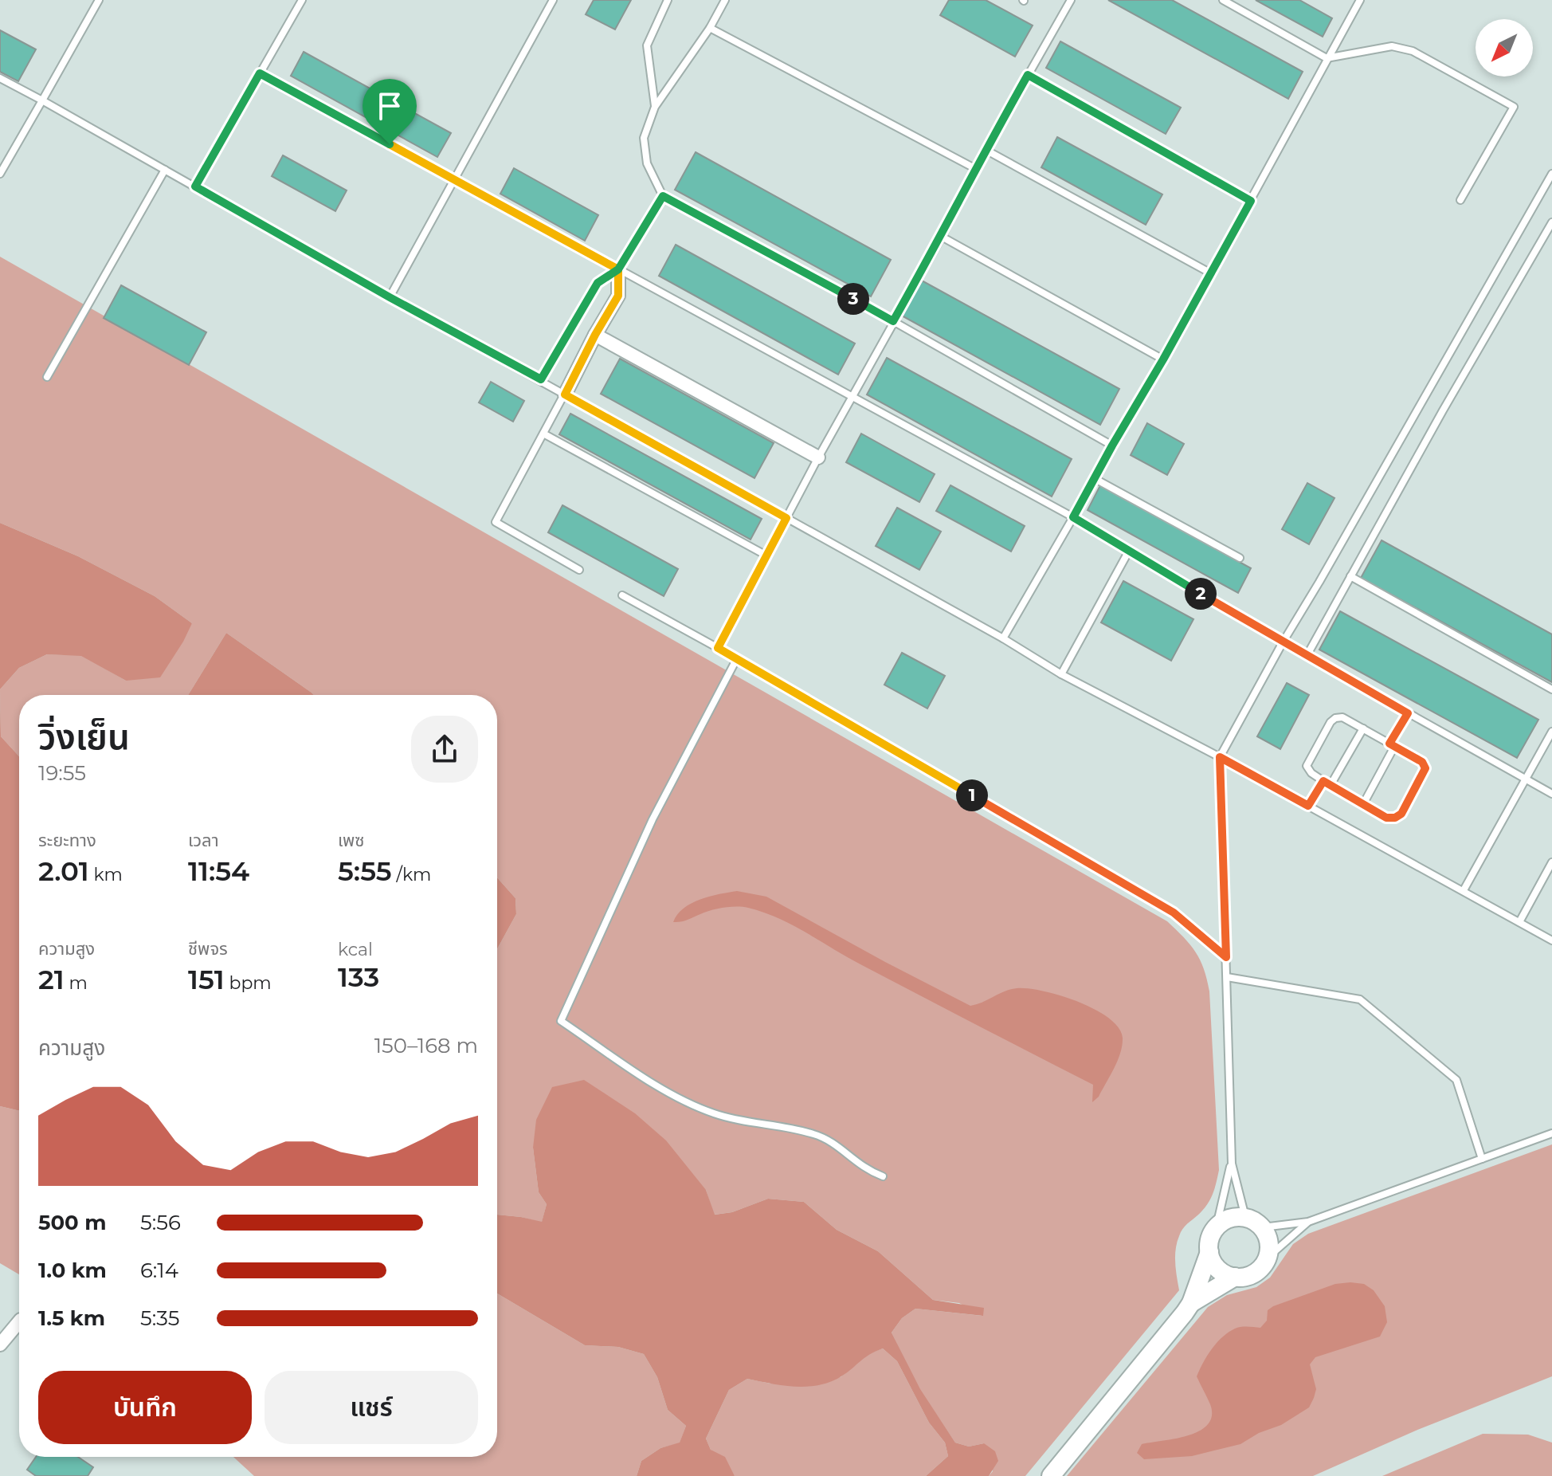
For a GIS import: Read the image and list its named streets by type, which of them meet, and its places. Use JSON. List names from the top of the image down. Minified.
{"north":"bottom left","page":{"pins":["3","2","1"],"heading":["วิ่งเย็น","19:55"],"stats":[["ระยะทาง","2.01 km"],["เวลา","11:54"],["เพซ","5:55 /km"],["ความสูง","21 m"],["ชีพจร","151 bpm"],["kcal","133"]],"chart":["ความสูง","150–168 m"],"list":[{"name":"500 m","note":"5:56"},{"name":"1.0 km","note":"6:14"},{"name":"1.5 km","note":"5:35"}],"buttons":["บันทึก","แชร์"]}}
